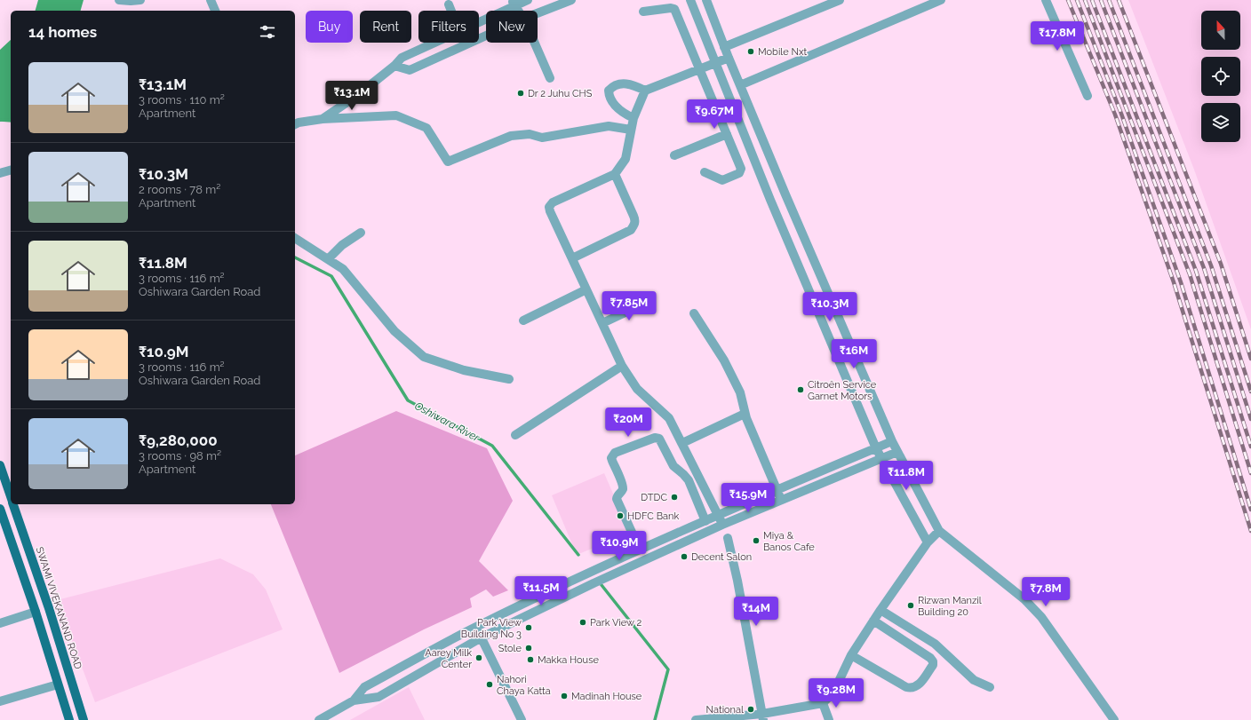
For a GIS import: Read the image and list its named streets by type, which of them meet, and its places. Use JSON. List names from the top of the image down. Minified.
{"streets":{"main road":["SWAMI VIVEKANAND ROAD"]},"water":["Oshiwara River"],"places":["Mobile Nxt","Dr 2 Juhu CHS","Citroën Service Garnet Motors","DTDC","HDFC Bank","Miya & Banos Cafe","Decent Salon","Rizwan Manzil Building 20","Park View 2","Park View Building No 3","Stole","Aarey Milk Center","Makka House","Nahori Chaya Katta","Madinah House","National"],"north":"top","page":{"chip":["Buy","Rent","Filters","New"],"heading":"14 homes","price":["₹17.8M","₹13.1M","₹9.67M","₹7.85M","₹10.3M","₹16M","₹20M","₹11.8M","₹15.9M","₹10.9M","₹11.5M","₹7.8M","₹14M","₹9.28M"],"list":[{"name":"₹13.1M","note":"3 rooms · 110 m² · Apartment"},{"name":"₹10.3M","note":"2 rooms · 78 m² · Apartment"},{"name":"₹11.8M","note":"3 rooms · 116 m² · Oshiwara Garden Road"},{"name":"₹10.9M","note":"3 rooms · 116 m² · Oshiwara Garden Road"},{"name":"₹9,280,000","note":"3 rooms · 98 m² · Apartment"}]}}
